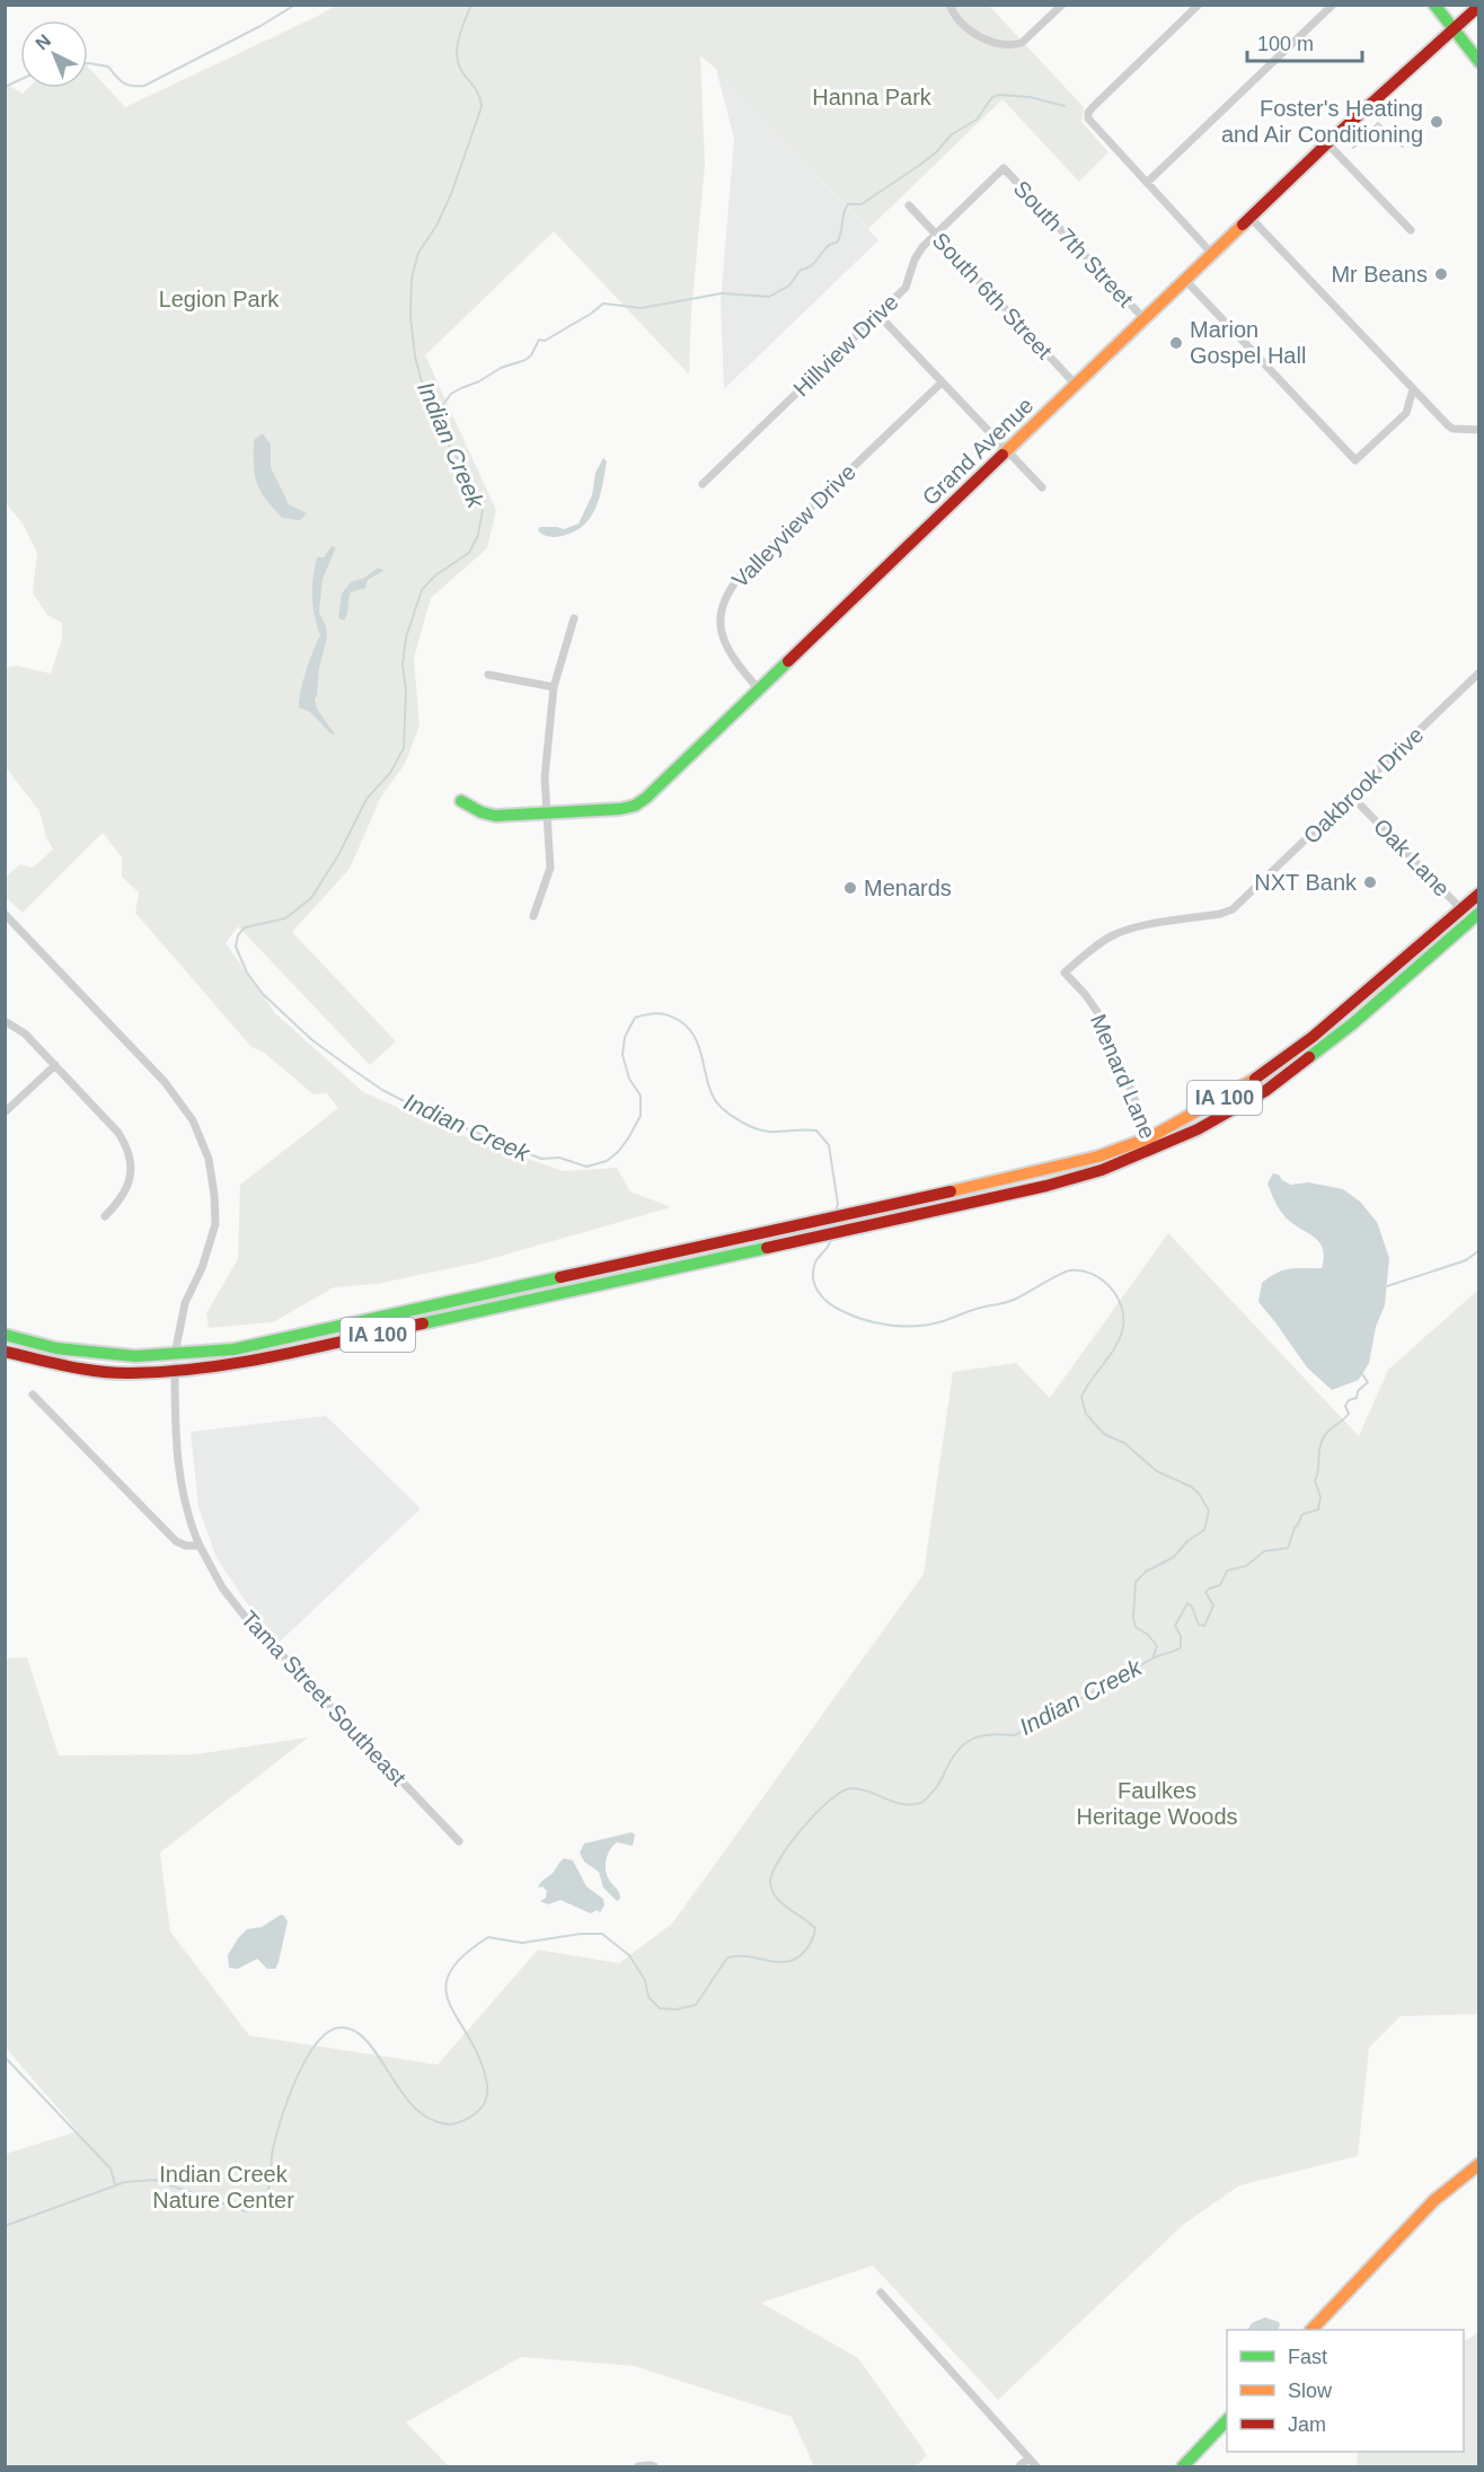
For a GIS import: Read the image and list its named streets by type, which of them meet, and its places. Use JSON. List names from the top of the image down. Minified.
{"streets":{"main road":["Grand Avenue","IA 100"],"street":["South 7th Street","South 6th Street","Hillview Drive","Valleyview Drive","Oakbrook Drive","Oak Lane","Menard Lane","Tama Street Southeast"]},"crossings":[["South 7th Street","Hillview Drive"],["South 7th Street","Grand Avenue"],["South 6th Street","Hillview Drive"],["South 6th Street","Grand Avenue"],["Grand Avenue","Valleyview Drive"],["Oakbrook Drive","Oak Lane"],["Oakbrook Drive","Menard Lane"],["Oak Lane","IA 100"],["Menard Lane","IA 100"],["IA 100","Tama Street Southeast"]],"water":["Indian Creek"],"parks":["Hanna Park","Legion Park","Faulkes Heritage Woods","Indian Creek Nature Center"],"places":["Foster's Heating and Air Conditioning","Mr Beans","Marion Gospel Hall","NXT Bank","Menards"],"legend":["Fast","Slow","Jam"],"scale_bar":"100 m","north":"top left"}
